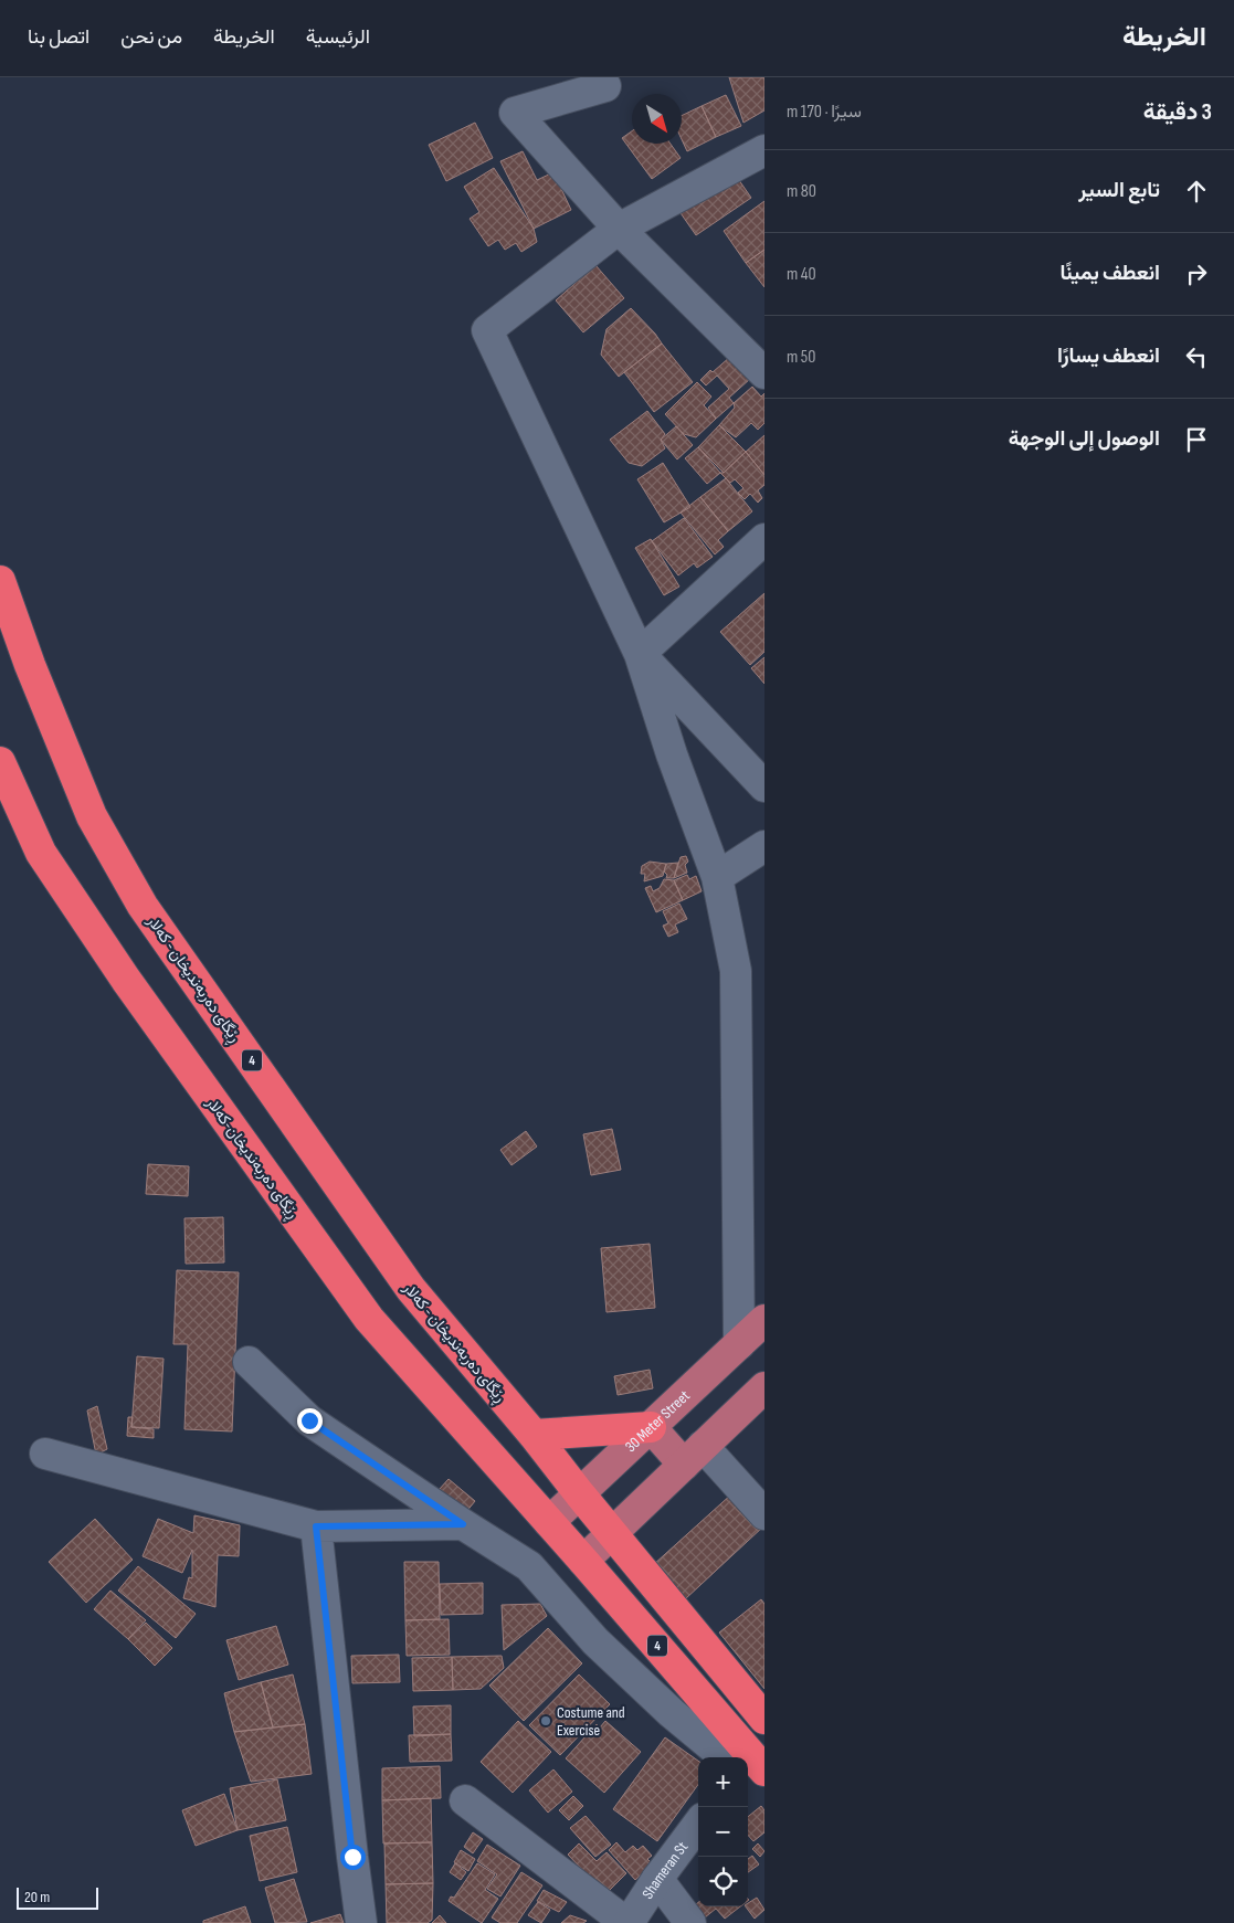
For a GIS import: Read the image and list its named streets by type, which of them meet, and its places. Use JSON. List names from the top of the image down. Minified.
{"streets":{"highway":["ڕێگای دەربەندیخان - کەلار","4","ڕێگای دەربەندیخان-کەلار"],"main road":["30 Meter Street"],"street":["Shameran St"]},"crossings":[["ڕێگای دەربەندیخان - کەلار","4"],["ڕێگای دەربەندیخان - کەلار","30 Meter Street"],["4","ڕێگای دەربەندیخان-کەلار"],["4","30 Meter Street"],["ڕێگای دەربەندیخان-کەلار","30 Meter Street"]],"places":["Costume and Exercise"],"scale_bar":"20 m","north":"bottom right","page":{"header":"الخريطة","nav":["الرئيسية","الخريطة","من نحن","اتصل بنا"],"heading":["3 دقيقة","سيرًا · 170 m"],"list":[["تابع السير","80 m"],["انعطف يمينًا","40 m"],["انعطف يسارًا","50 m"],"الوصول إلى الوجهة"],"map_buttons":["+","−"],"scale":"20 m"}}
